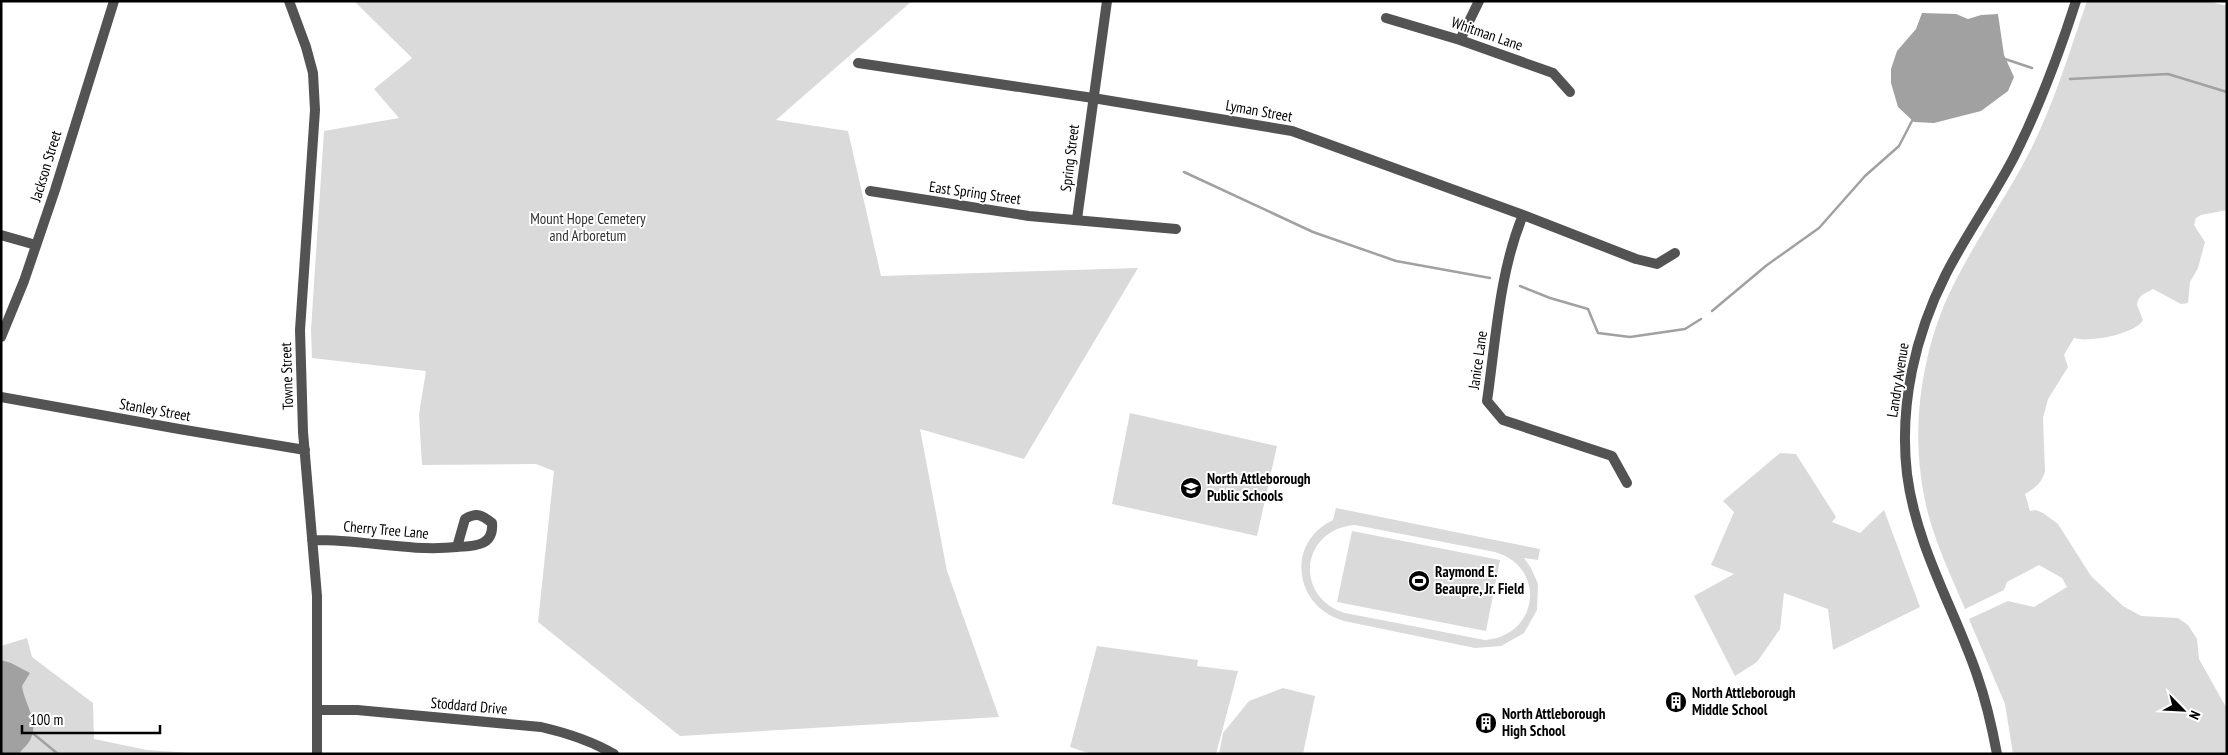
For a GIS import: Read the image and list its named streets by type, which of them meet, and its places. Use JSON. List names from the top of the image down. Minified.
{"streets":{"street":["Whitman Lane","Lyman Street","Spring Street","Jackson Street","East Spring Street","Janice Lane","Towne Street","Landry Avenue","Stanley Street","Cherry Tree Lane","Stoddard Drive"]},"crossings":[["Lyman Street","Spring Street"],["Lyman Street","Janice Lane"],["Spring Street","East Spring Street"],["Towne Street","Stanley Street"],["Towne Street","Cherry Tree Lane"],["Towne Street","Stoddard Drive"]],"parks":["Mount Hope Cemetery and Arboretum"],"places":{"school or university":["North Attleborough Public Schools"],"sports":["Raymond E. Beaupre, Jr. Field"],"building":["North Attleborough Middle School","North Attleborough High School"]},"scale_bar":"100 m","north":"bottom right"}
